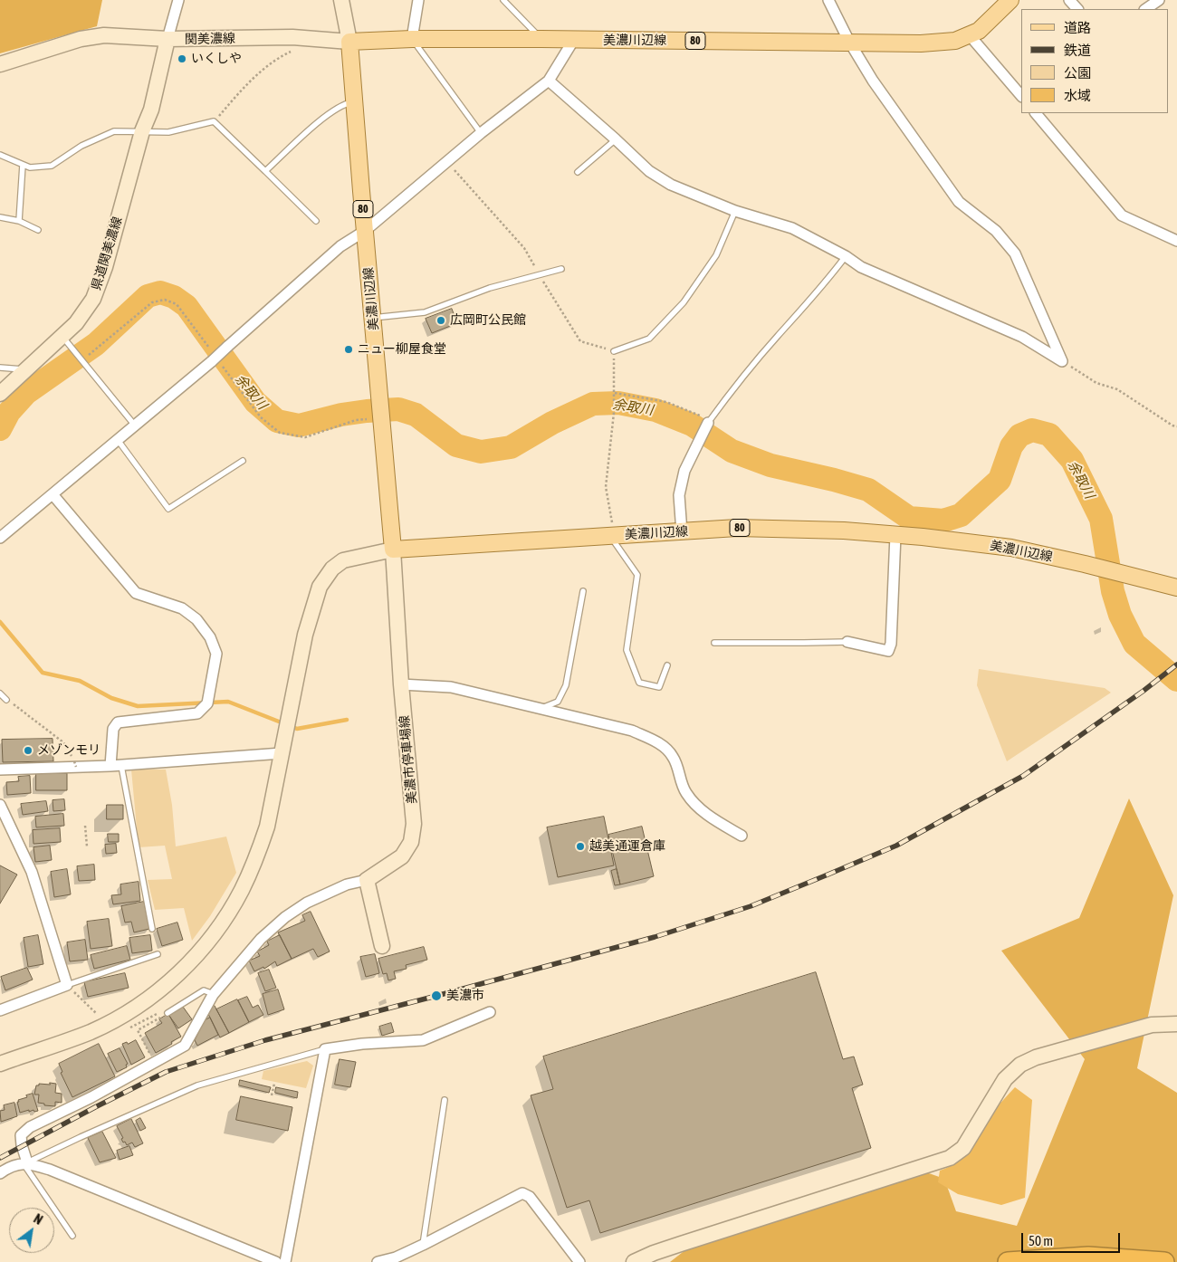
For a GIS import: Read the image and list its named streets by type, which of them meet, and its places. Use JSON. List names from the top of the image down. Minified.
{"streets":{"main road":["美濃川辺線","80"],"street":["関美濃線","県道関美濃線","美濃市停車場線"]},"crossings":[["関美濃線","美濃川辺線"],["関美濃線","県道関美濃線"],["美濃川辺線","美濃市停車場線"]],"water":["余取川"],"places":["いくしや","広岡町公民館","ニュー柳屋食堂","メゾンモリ","越美通運倉庫","美濃市"],"legend":["道路","鉄道","公園","水域"],"scale_bar":"50 m","north":"top right"}
